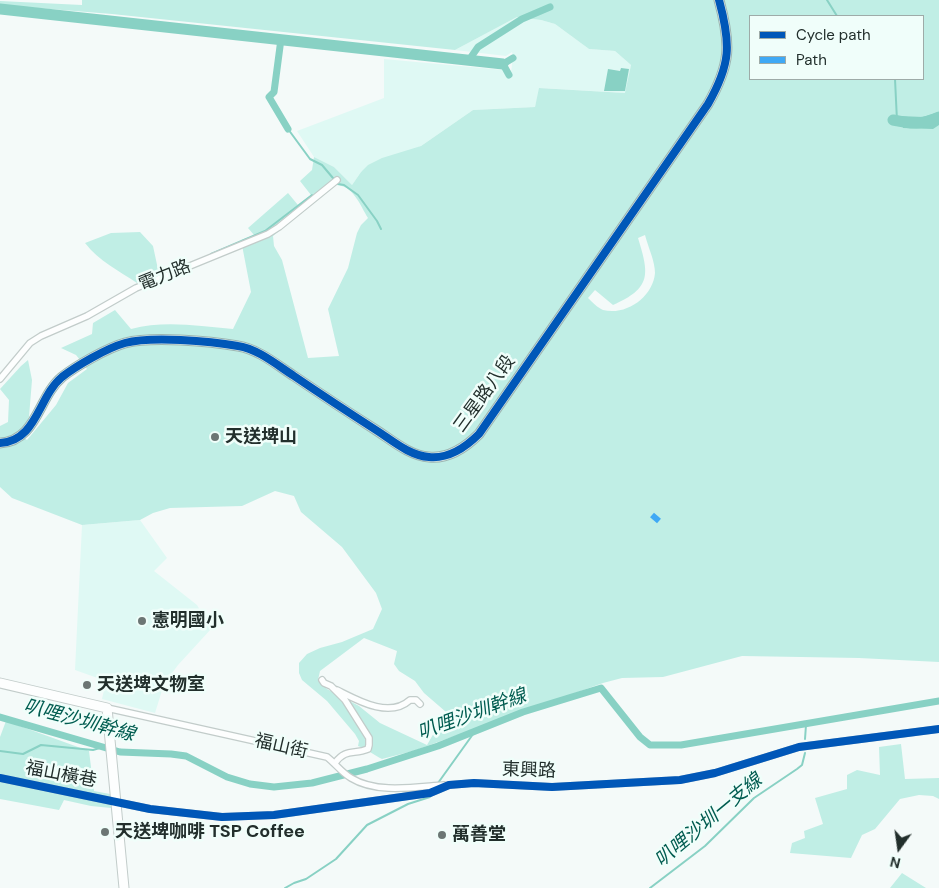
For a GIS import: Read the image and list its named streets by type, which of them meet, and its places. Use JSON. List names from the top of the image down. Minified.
{"streets":{"main road":["三星路八段"],"street":["電力路","福山街","東興路","福山橫巷"]},"crossings":[["福山街","東興路"],["東興路","福山橫巷"]],"water":["叭哩沙圳幹線","叭哩沙圳一支線"],"places":["天送埤山","憲明國小","天送埤文物室","天送埤咖啡 TSP Coffee","萬善堂"],"legend":["Cycle path","Path"],"north":"bottom"}
